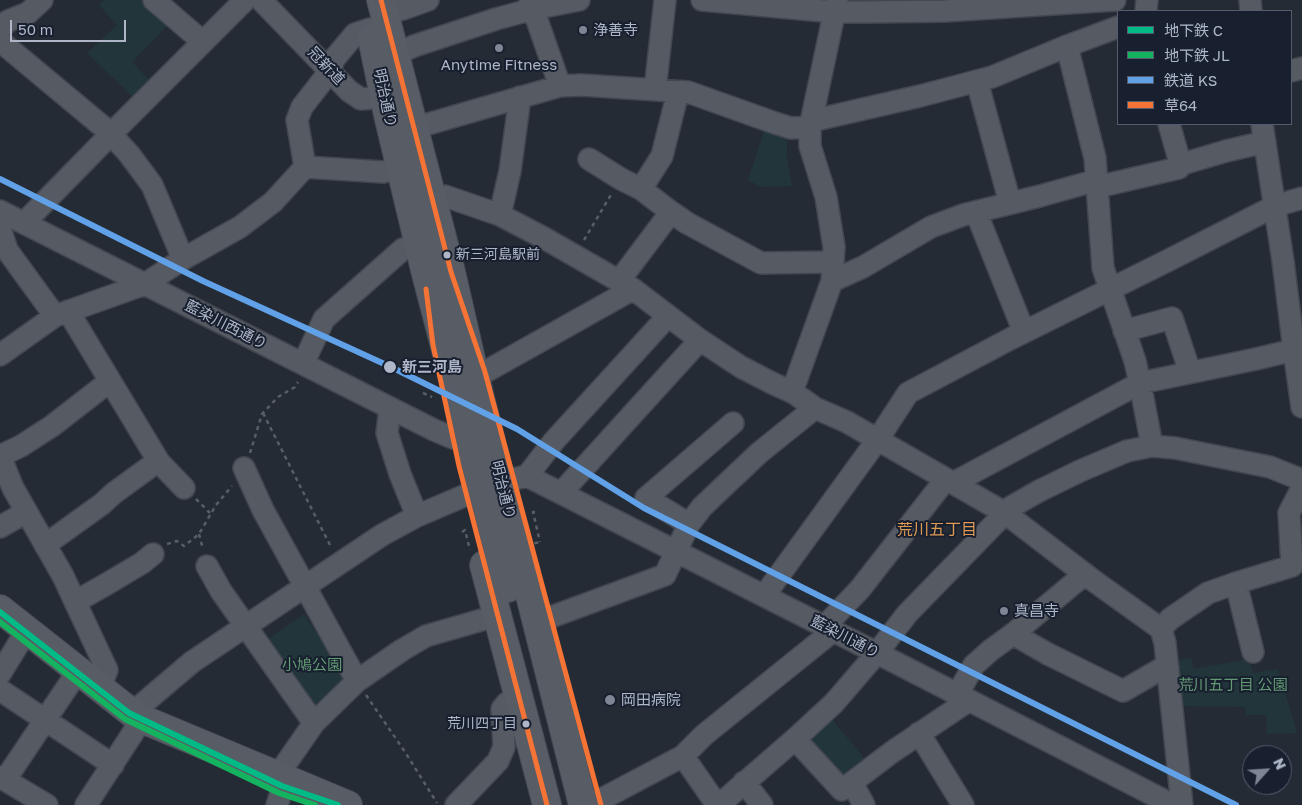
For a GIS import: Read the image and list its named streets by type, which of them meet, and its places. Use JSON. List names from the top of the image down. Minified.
{"streets":{"main road":["明治通り"],"street":["冠新道","藍染川西通り","藍染川通り"]},"crossings":[["冠新道","明治通り"]],"districts":["荒川五丁目"],"parks":["小鳩公園","荒川五丁目 公園"],"places":["浄善寺","Anytime Fitness","新三河島駅前","新三河島","真昌寺","岡田病院","荒川四丁目"],"lines":["transit line 草64","rail line KS","metro line C","metro line JL"],"legend":["地下鉄 C","地下鉄 JL","鉄道 KS","草64"],"scale_bar":"50 m","north":"top right"}
